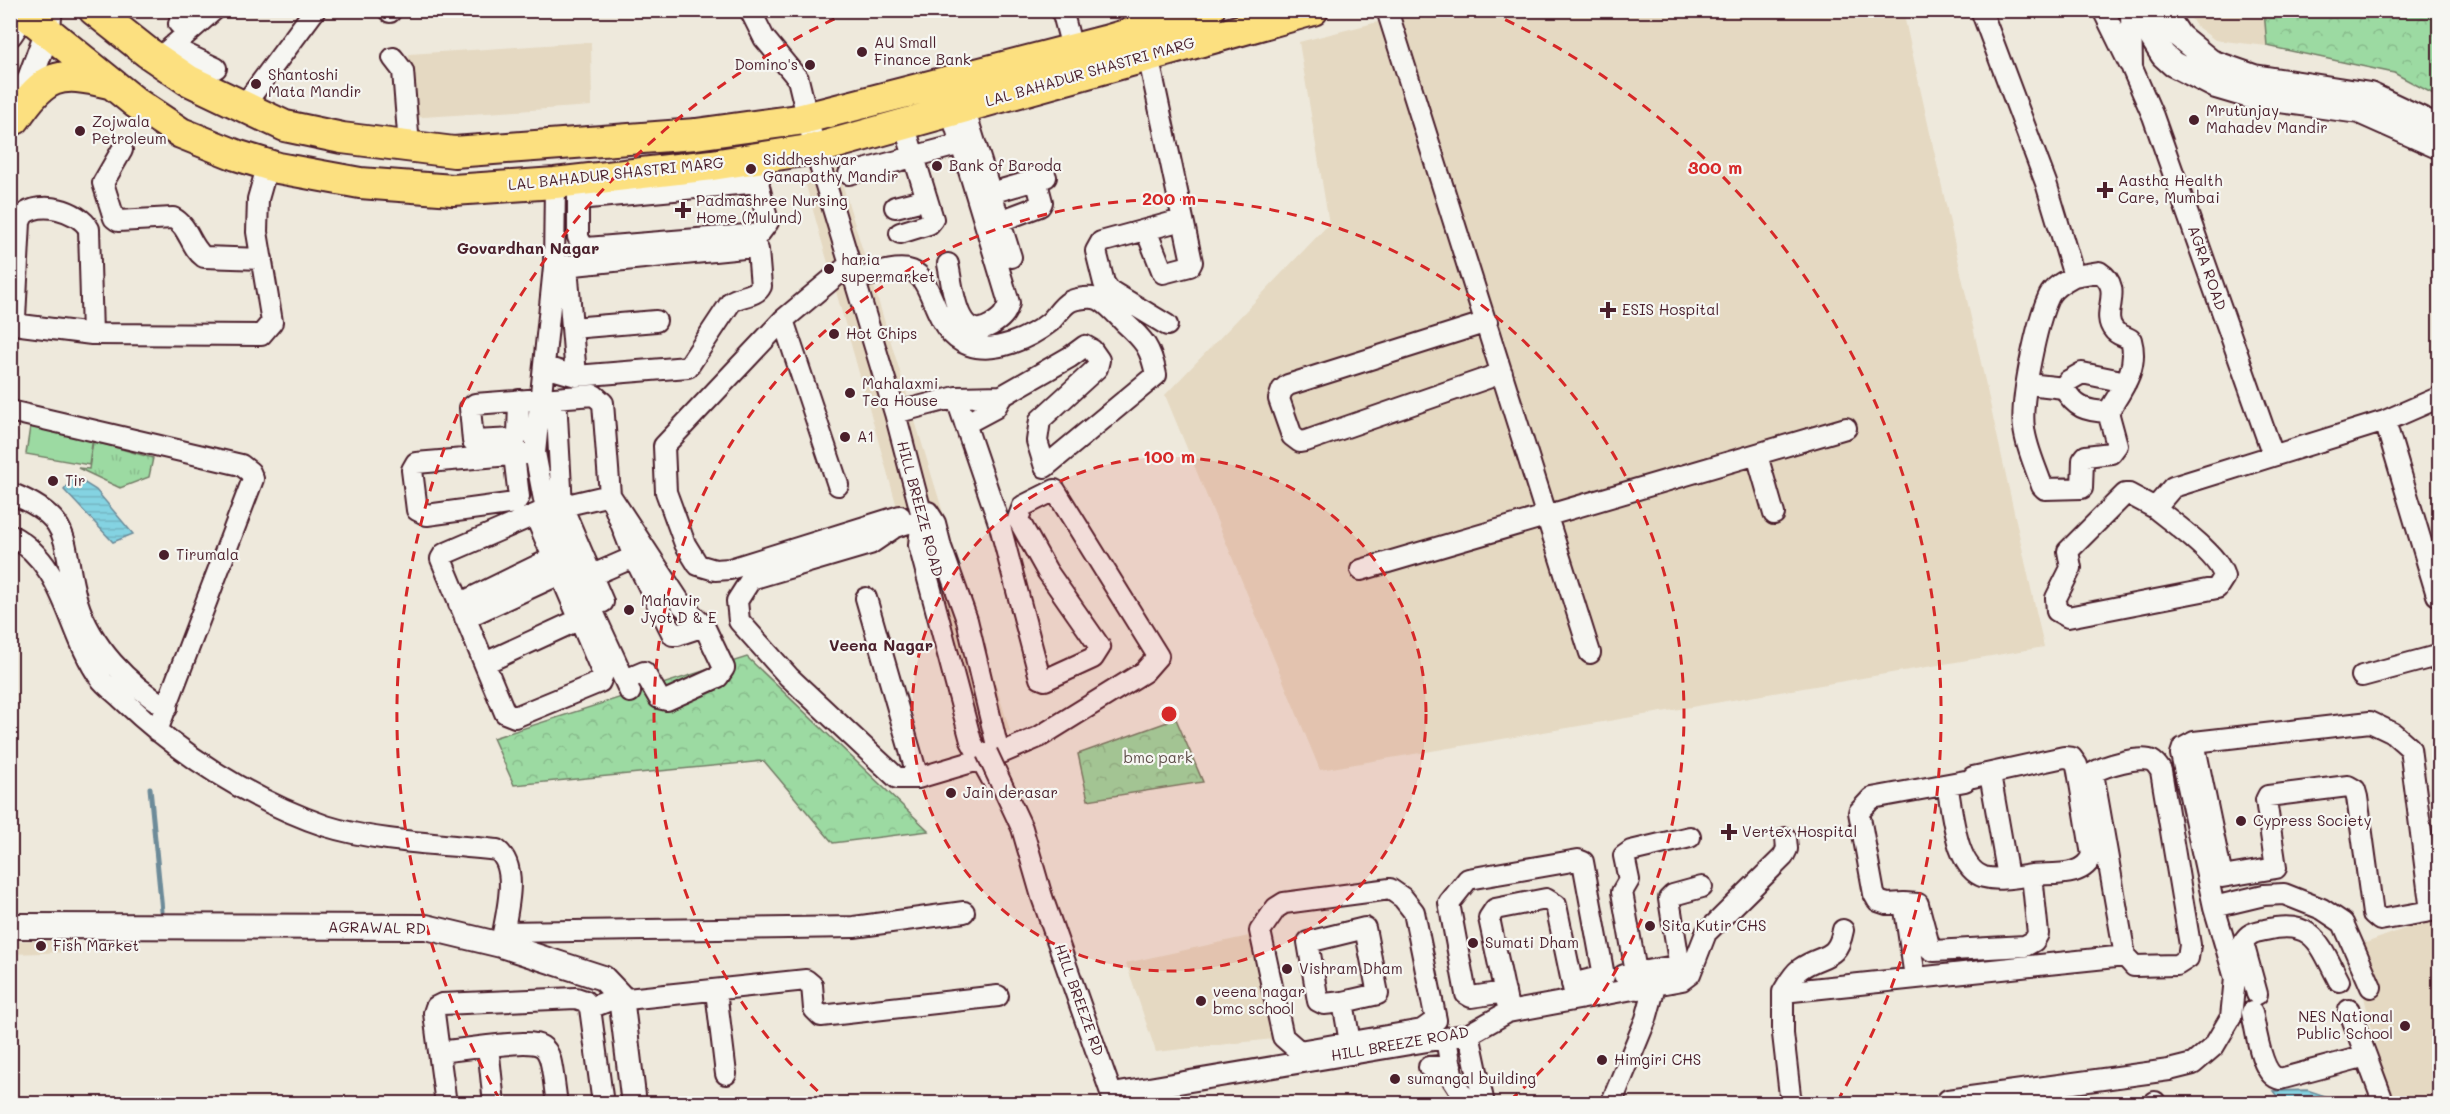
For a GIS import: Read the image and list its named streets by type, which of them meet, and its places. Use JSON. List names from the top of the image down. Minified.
{"streets":{"main road":["LAL BAHADUR SHASTRI MARG"],"street":["AGRA ROAD","HILL BREEZE ROAD","AGRAWAL RD","HILL BREEZE RD"]},"crossings":[["LAL BAHADUR SHASTRI MARG","HILL BREEZE ROAD"],["HILL BREEZE ROAD","HILL BREEZE RD"]],"districts":["Govardhan Nagar","Veena Nagar"],"parks":["bmc park"],"places":{"other":["AU Small Finance Bank","Domino's","Shantoshi Mata Mandir","Mrutunjay Mahadev Mandir","Zojwala Petroleum","Bank of Baroda","Siddheshwar Ganapathy Mandir","haria supermarket","Hot Chips","Mahalaxmi Tea House","A1","Tir","Tirumala","Mahavir Jyot D & E","Jain derasar","Cypress Society","Sita Kutir CHS","Sumati Dham","Fish Market","Vishram Dham","veena nagar bmc school","NES National Public School","Himgiri CHS","sumangal building"],"health":["Aastha Health Care, Mumbai","Padmashree Nursing Home (Mulund)","ESIS Hospital","Vertex Hospital"]},"rings":["300 m","200 m","100 m"]}
